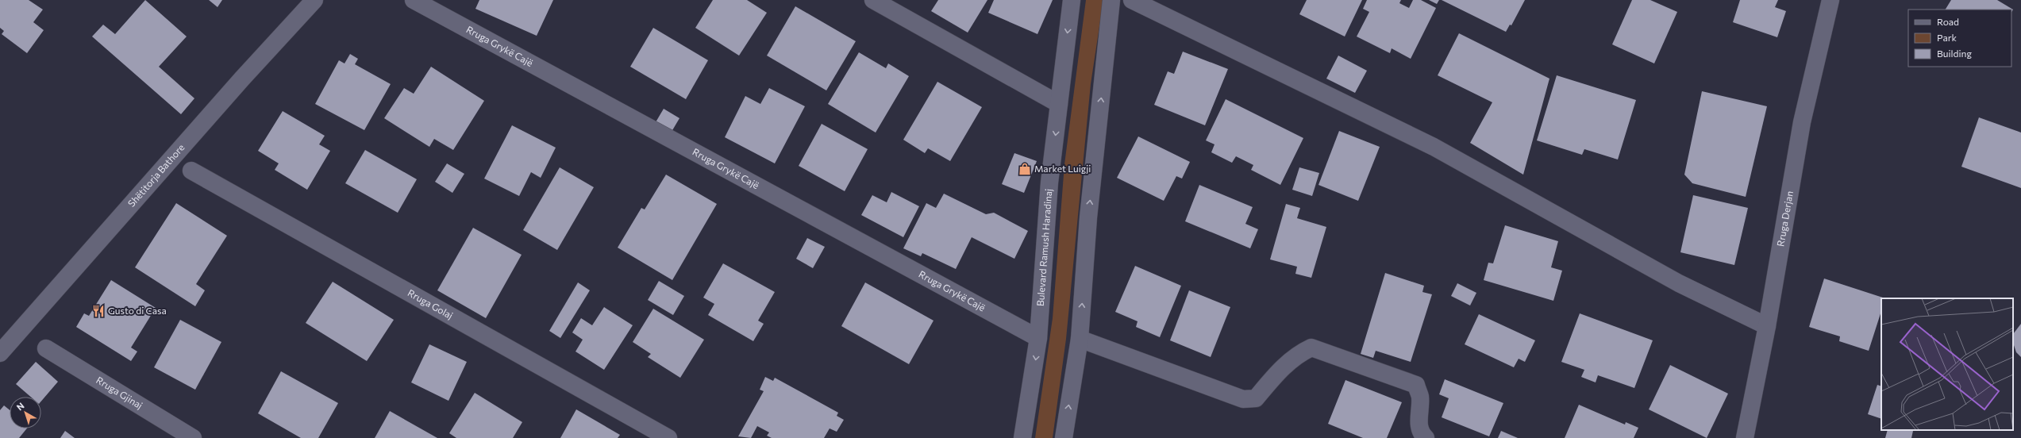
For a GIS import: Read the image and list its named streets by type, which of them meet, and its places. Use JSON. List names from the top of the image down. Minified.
{"streets":{"street":["Rruga Grykë Cajë","Shëtitorja Bathore","Rruga Derjan","Bulevard Ramush Haradinaj","Rruga Golaj","Rruga Gjinaj"]},"crossings":[["Rruga Grykë Cajë","Bulevard Ramush Haradinaj"]],"places":{"shop":["Market Luigji"],"restaurant":["Gusto di Casa"]},"legend":["Road","Park","Building"],"north":"top left"}
